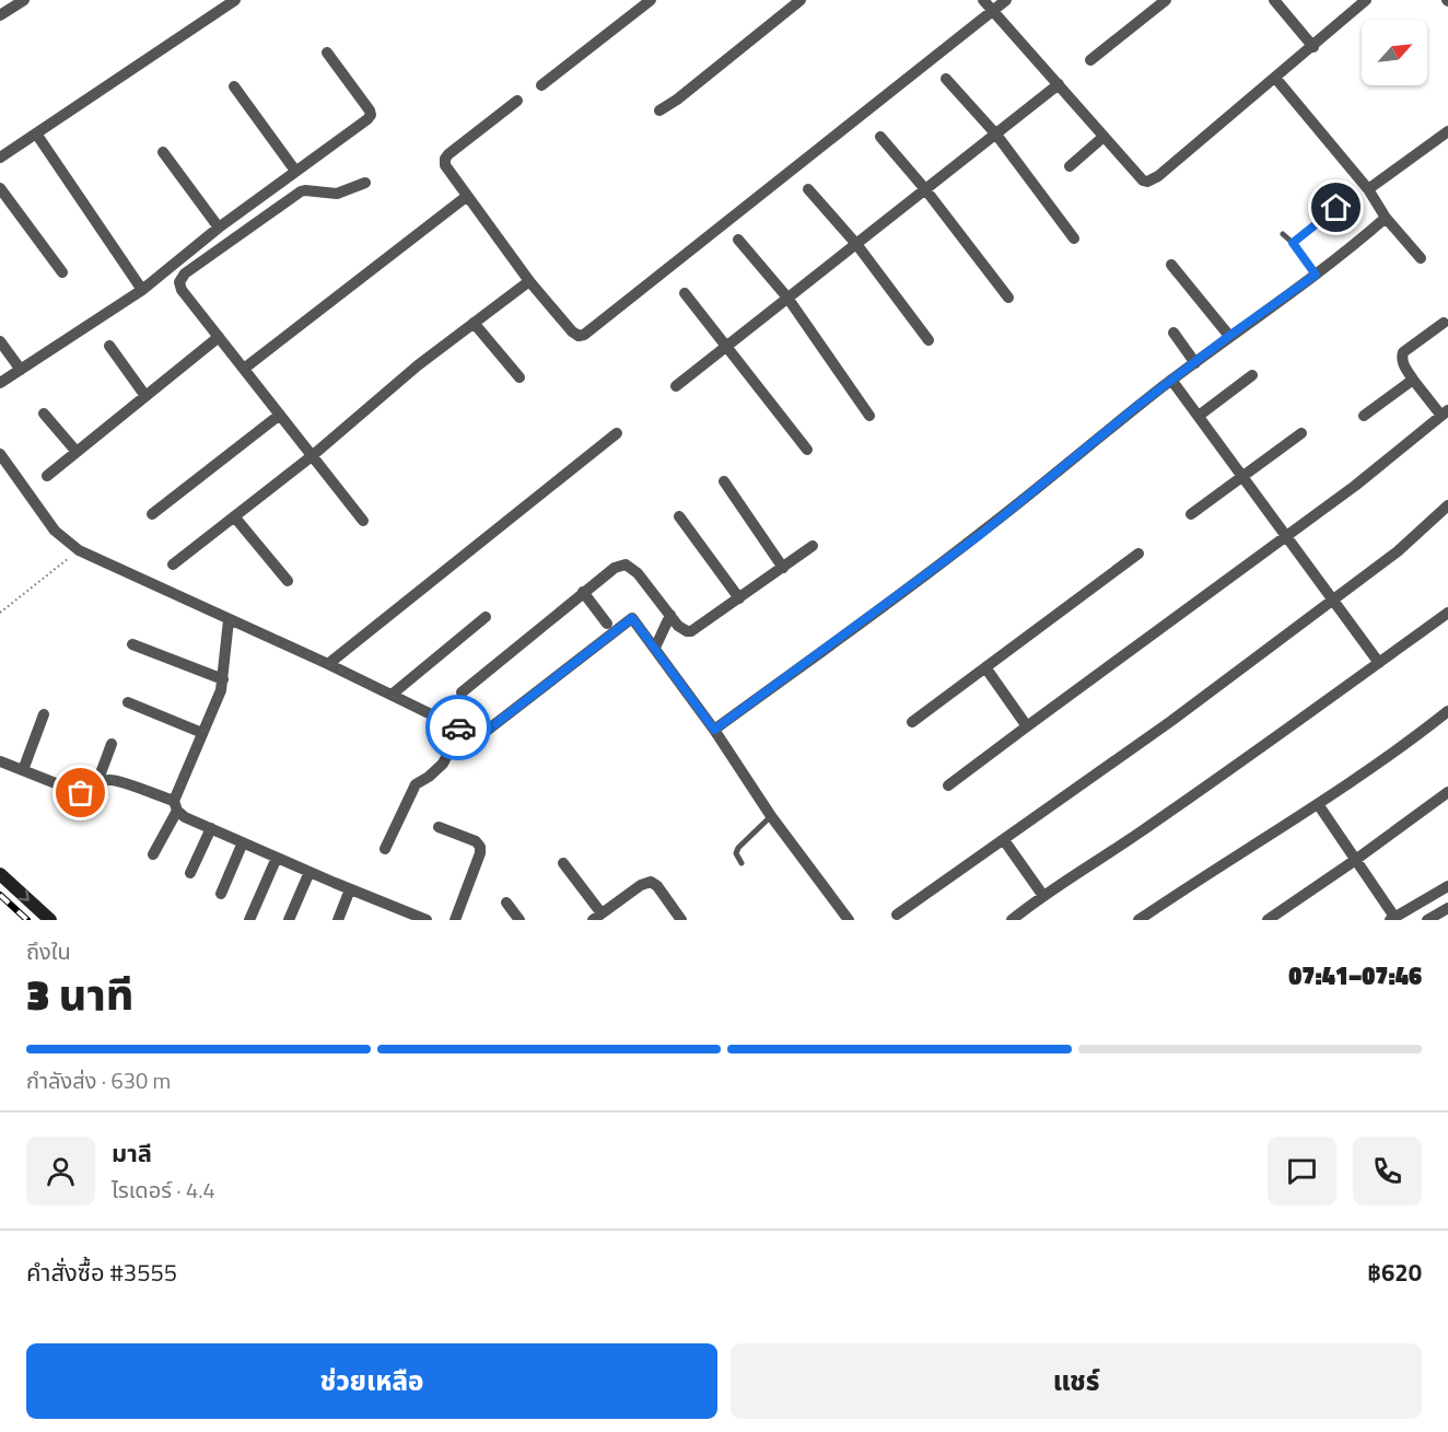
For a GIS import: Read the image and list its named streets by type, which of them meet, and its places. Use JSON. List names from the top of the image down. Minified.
{"north":"top right","page":{"heading":["3 นาที","ถึงใน","07:41–07:46"],"panel":["มาลี","ไรเดอร์ · 4.4","คำสั่งซื้อ #3555","฿620"],"bar":"กำลังส่ง · 630 m","buttons":["ช่วยเหลือ","แชร์"]}}
